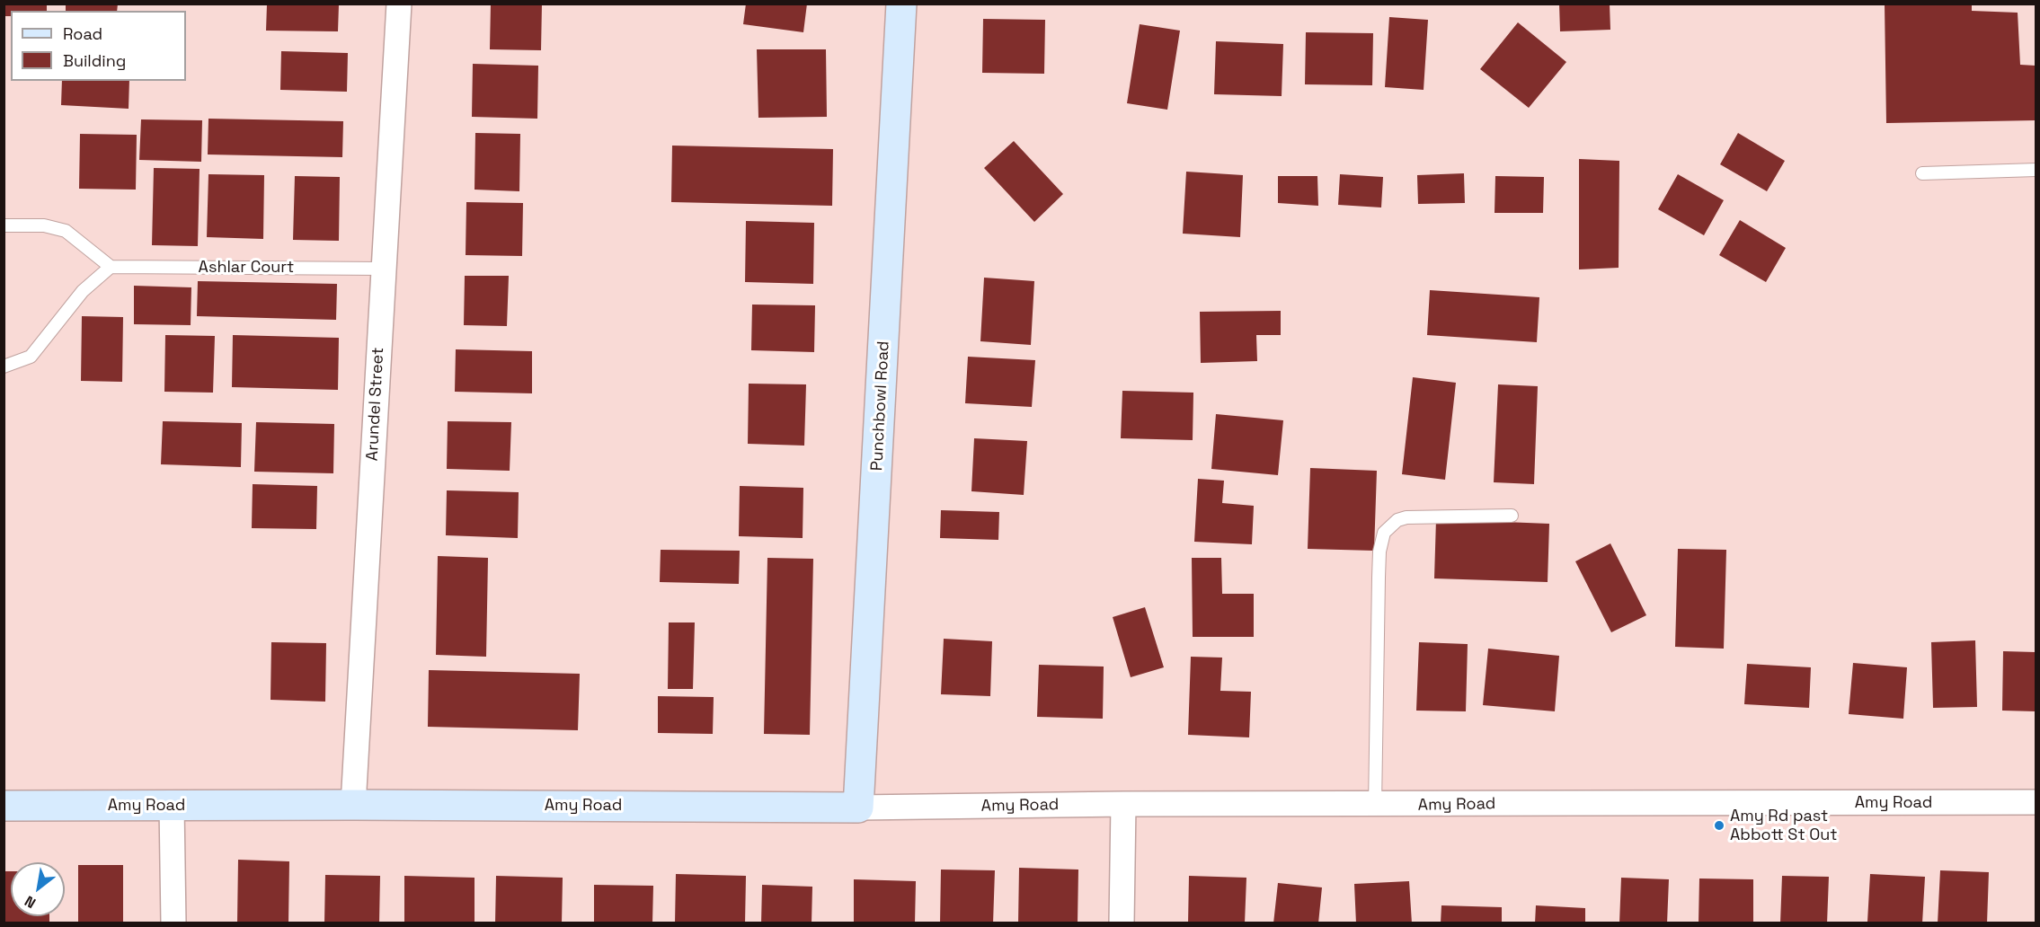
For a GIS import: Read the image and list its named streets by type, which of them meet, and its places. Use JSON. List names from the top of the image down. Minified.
{"streets":{"street":["Arundel Street","Punchbowl Road","Amy Road"],"lane":["Ashlar Court"]},"crossings":[["Ashlar Court","Arundel Street"],["Arundel Street","Amy Road"],["Punchbowl Road","Amy Road"]],"places":["Amy Rd past Abbott St Out"],"legend":["Road","Building"],"north":"bottom left"}
